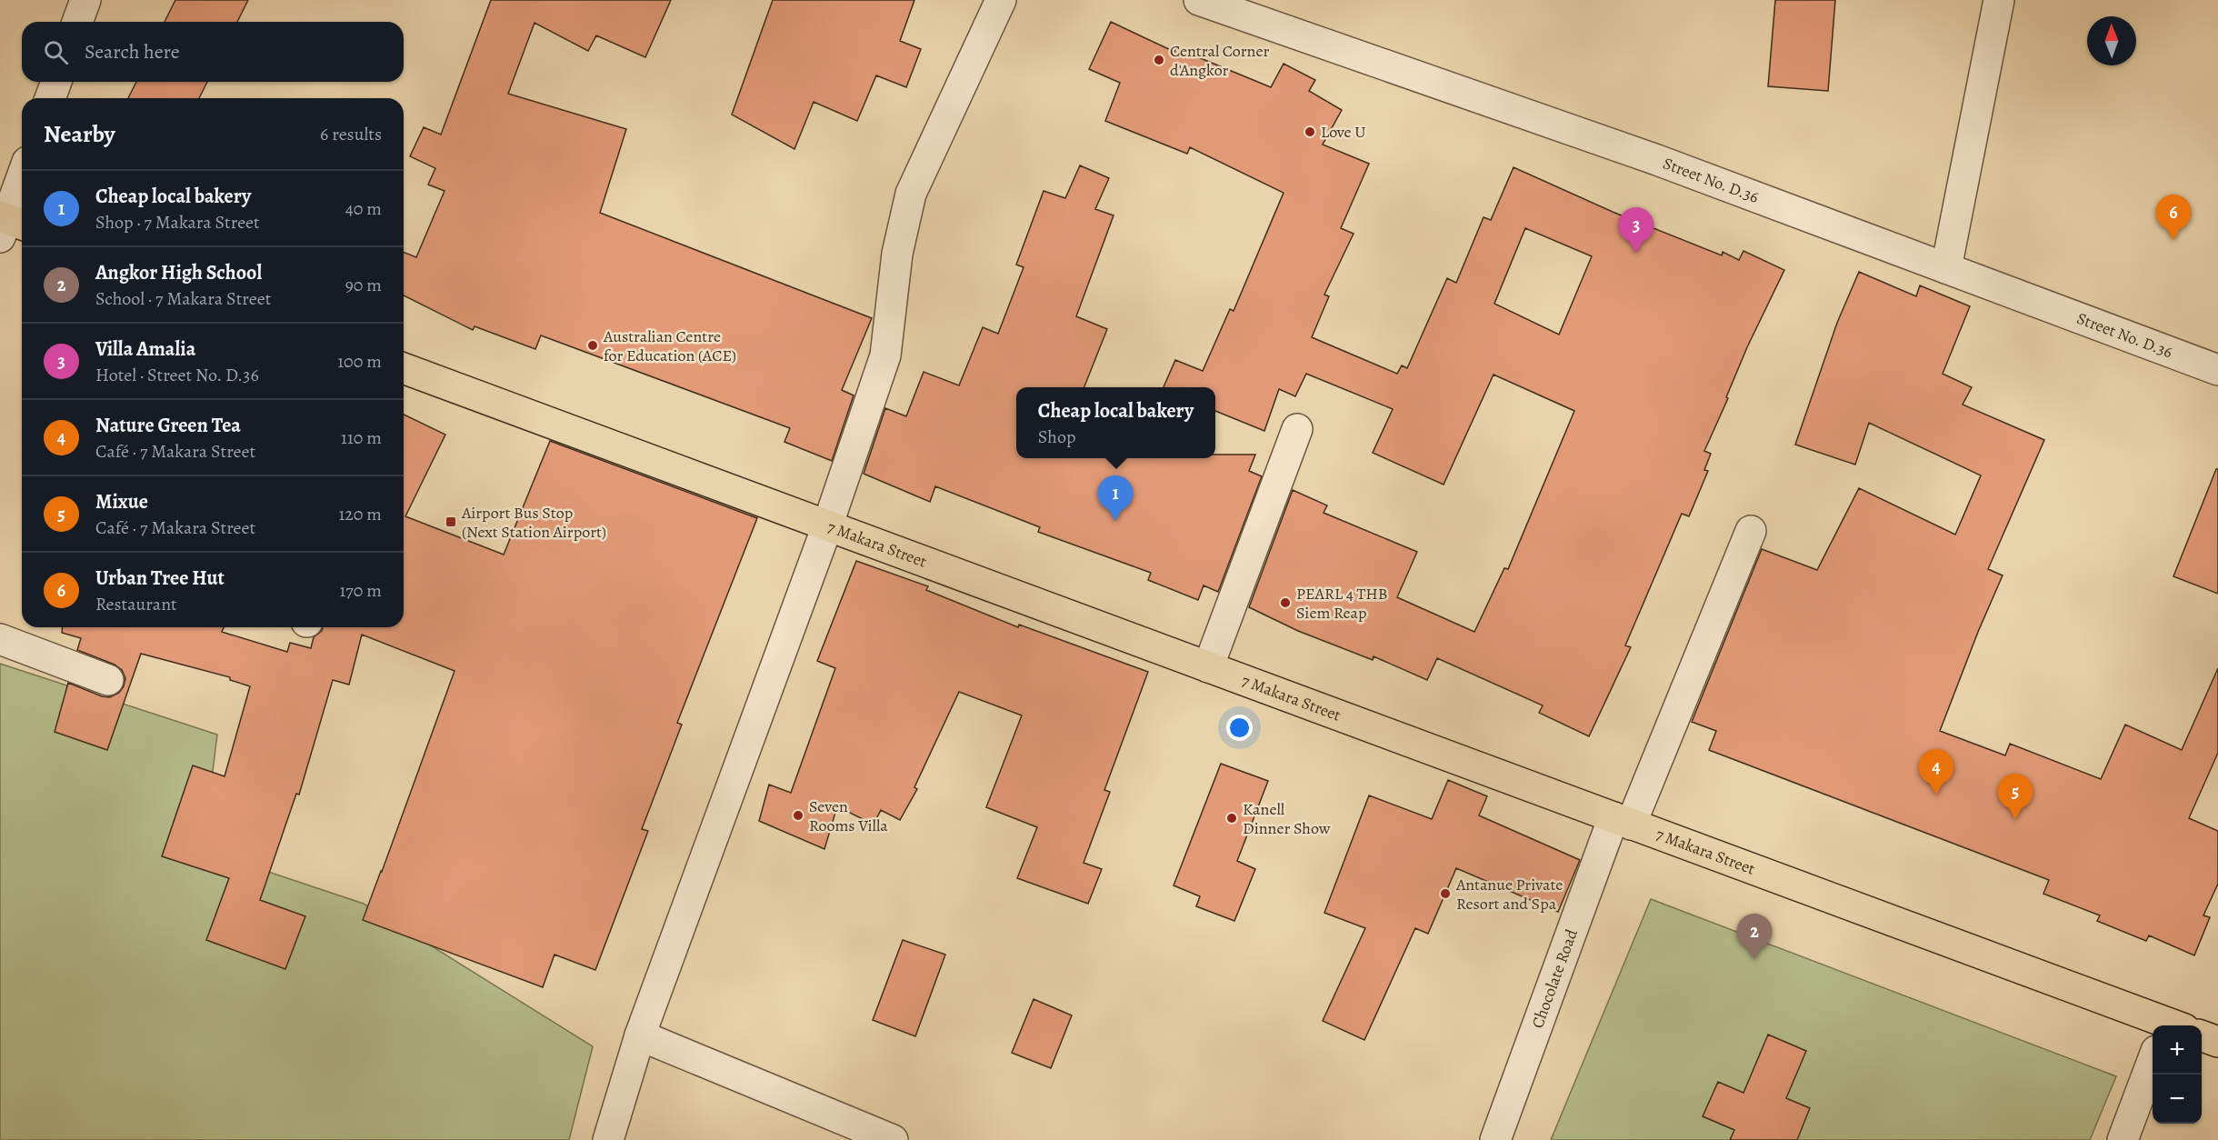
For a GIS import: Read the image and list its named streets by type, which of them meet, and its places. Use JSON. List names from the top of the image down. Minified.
{"streets":{"main road":["7 Makara Street"],"street":["Street No. D.36","Chocolate Road"]},"crossings":[["7 Makara Street","Chocolate Road"]],"places":{"other":["Central Corner d'Angkor","Love U","Australian Centre for Education (ACE)","PEARL 4 THB Siem Reap","Seven Rooms Villa","Kanell Dinner Show","Antanue Private Resort and Spa"],"transit":["Airport Bus Stop (Next Station Airport)"]},"north":"top","page":{"search":"Search here","heading":["Nearby","6 results"],"list":[{"mark":"1","name":"Cheap local bakery","note":"Shop · 7 Makara Street","value":"40 m"},{"mark":"2","name":"Angkor High School","note":"School · 7 Makara Street","value":"90 m"},{"mark":"3","name":"Villa Amalia","note":"Hotel · Street No. D.36","value":"100 m"},{"mark":"4","name":"Nature Green Tea","note":"Café · 7 Makara Street","value":"110 m"},{"mark":"5","name":"Mixue","note":"Café · 7 Makara Street","value":"120 m"},{"mark":"6","name":"Urban Tree Hut","note":"Restaurant","value":"170 m"}],"pins":["6","3","1","4","5","2"],"popup":["Cheap local bakery","Shop"],"map_buttons":["+","−"]}}
